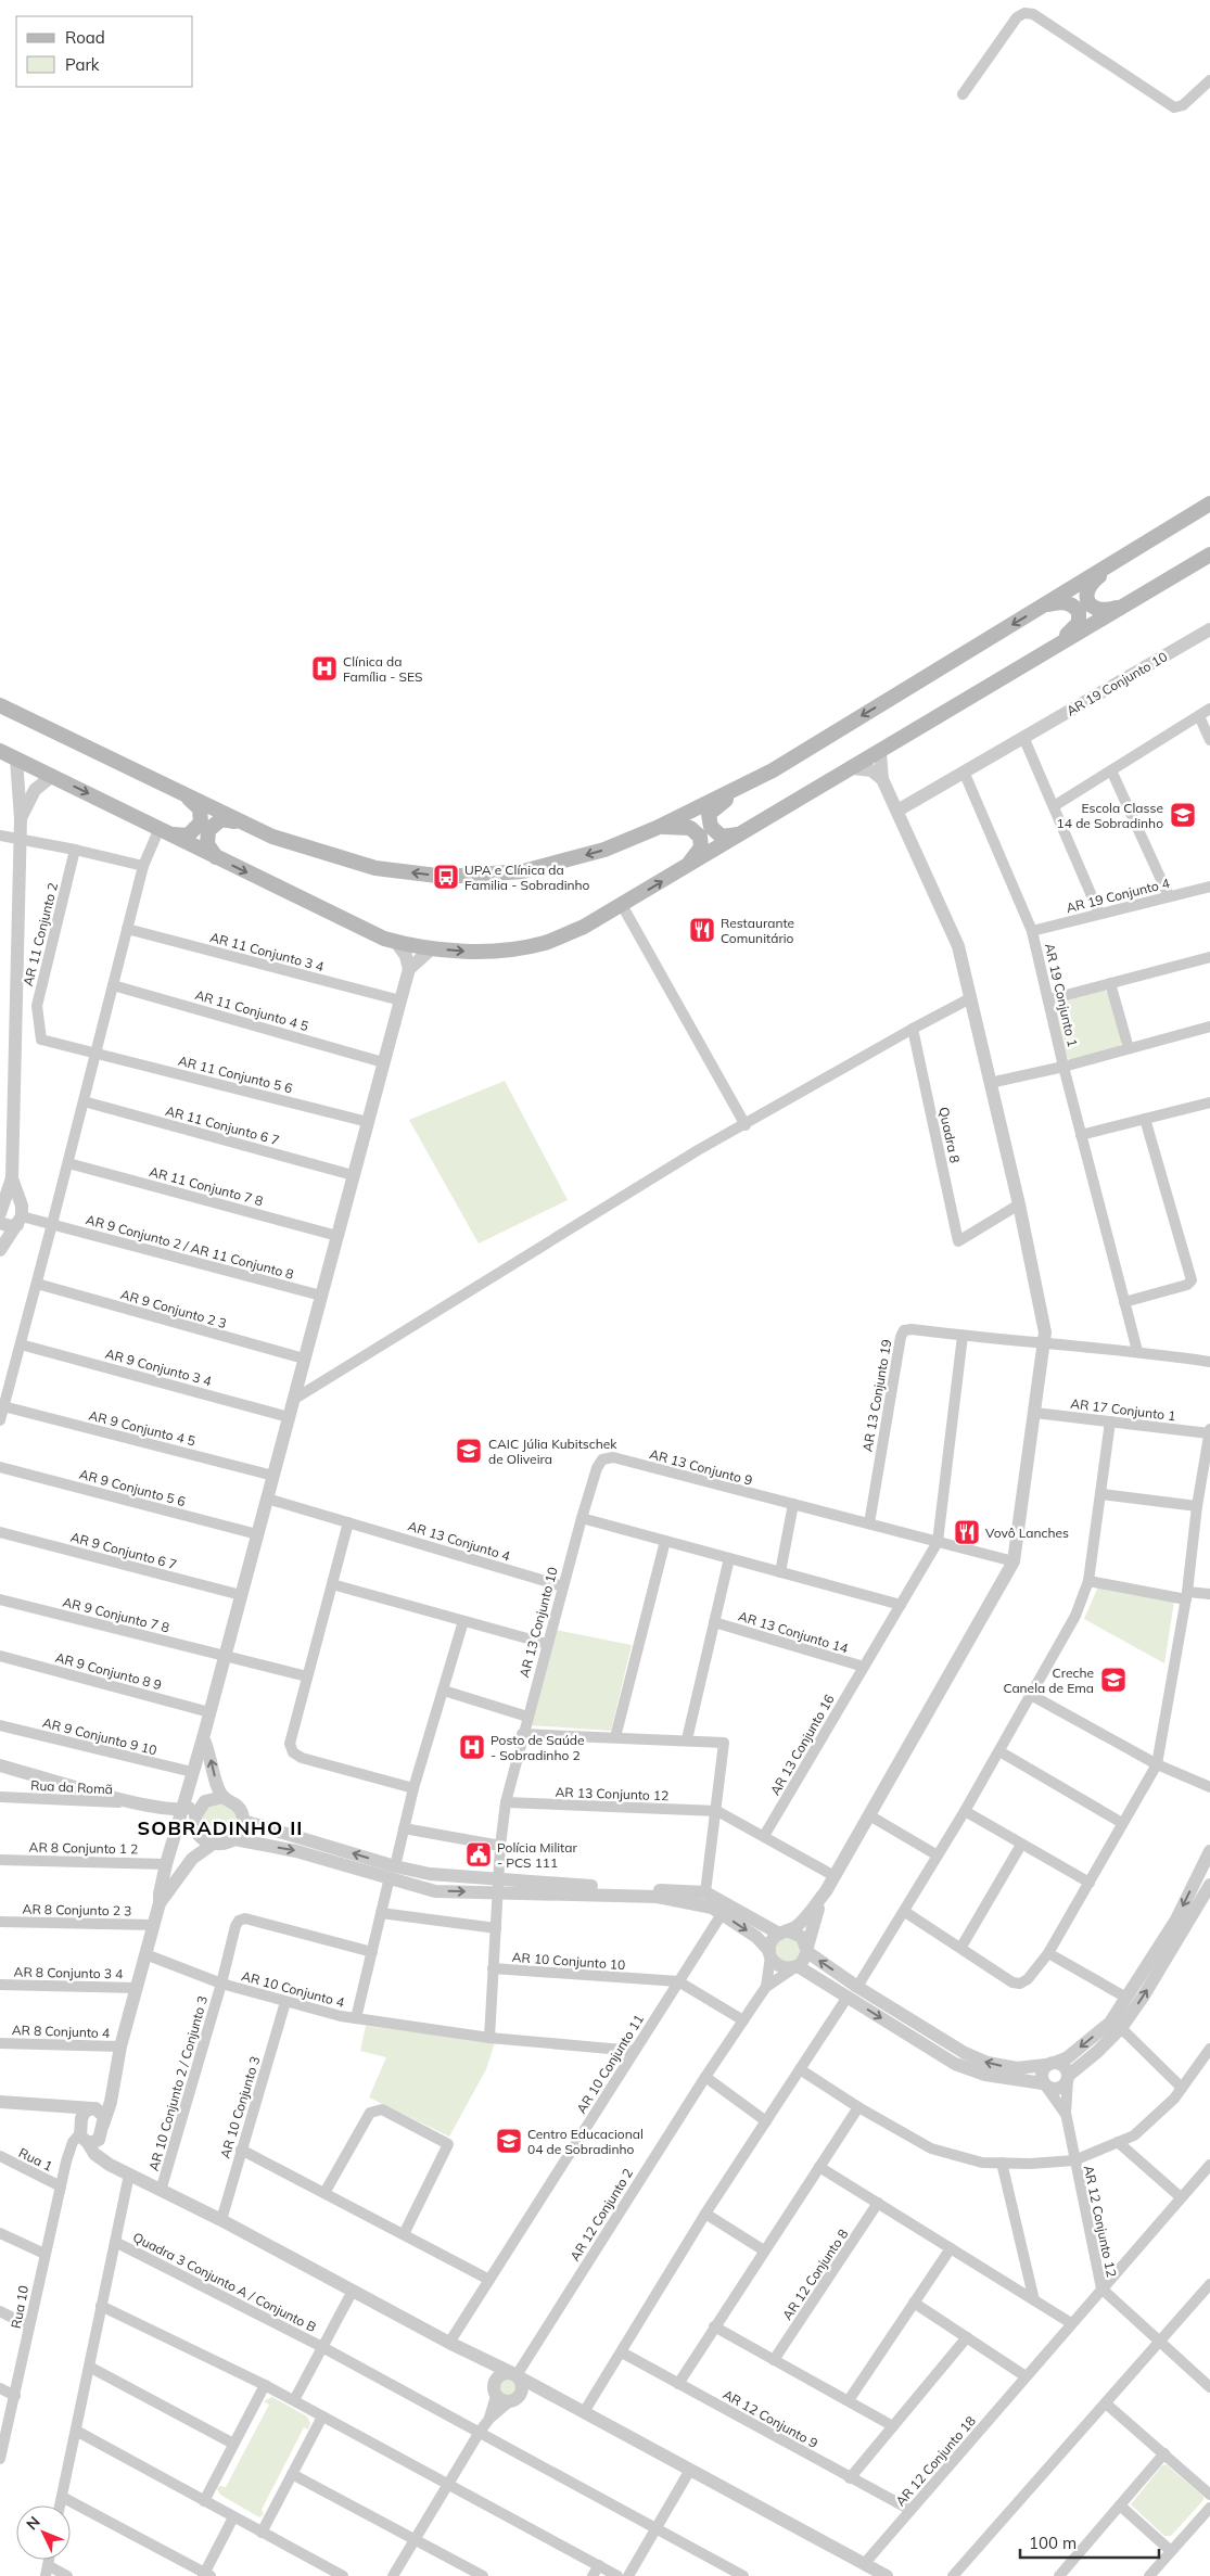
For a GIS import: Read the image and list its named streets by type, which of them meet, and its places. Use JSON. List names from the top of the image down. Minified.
{"streets":{"street":["AR 19 Conjunto 10","AR 19 Conjunto 4","AR 11 Conjunto 2","AR 11 Conjunto 3 4","AR 19 Conjunto 1","AR 11 Conjunto 4 5","AR 11 Conjunto 5 6","AR 11 Conjunto 6 7","Quadra 8","AR 11 Conjunto 7 8","AR 9 Conjunto 2 / AR 11 Conjunto 8","AR 9 Conjunto 2 3","AR 9 Conjunto 3 4","AR 13 Conjunto 19","AR 17 Conjunto 1","AR 9 Conjunto 4 5","AR 13 Conjunto 9","AR 9 Conjunto 5 6","AR 13 Conjunto 4","AR 9 Conjunto 6 7","AR 9 Conjunto 7 8","AR 13 Conjunto 10","AR 13 Conjunto 14","AR 9 Conjunto 8 9","AR 9 Conjunto 9 10","AR 13 Conjunto 16","Rua da Romã","AR 13 Conjunto 12","AR 8 Conjunto 1 2","AR 8 Conjunto 2 3","AR 10 Conjunto 10","AR 8 Conjunto 3 4","AR 10 Conjunto 4","AR 8 Conjunto 4","AR 10 Conjunto 11","AR 10 Conjunto 2 / Conjunto 3","AR 10 Conjunto 3","Rua 1","AR 12 Conjunto 2","AR 12 Conjunto 12","AR 12 Conjunto 8","Quadra 3 Conjunto A / Conjunto B","Rua 10","AR 12 Conjunto 9","AR 12 Conjunto 18"]},"crossings":[["AR 19 Conjunto 10","AR 19 Conjunto 1"],["AR 19 Conjunto 4","AR 19 Conjunto 1"],["AR 11 Conjunto 2","AR 11 Conjunto 5 6"],["AR 13 Conjunto 19","AR 13 Conjunto 9"],["AR 13 Conjunto 9","AR 13 Conjunto 10"],["AR 13 Conjunto 9","AR 13 Conjunto 16"],["AR 13 Conjunto 4","AR 13 Conjunto 10"],["AR 13 Conjunto 10","AR 13 Conjunto 12"],["AR 13 Conjunto 10","AR 10 Conjunto 10"],["AR 13 Conjunto 14","AR 13 Conjunto 16"],["AR 10 Conjunto 10","AR 10 Conjunto 11"],["AR 10 Conjunto 4","AR 10 Conjunto 2 / Conjunto 3"],["AR 10 Conjunto 4","AR 10 Conjunto 3"],["Rua 1","Rua 10"],["AR 12 Conjunto 12","AR 12 Conjunto 18"],["AR 12 Conjunto 9","AR 12 Conjunto 18"]],"districts":["SOBRADINHO II"],"places":{"hospital":["Clínica da Família - SES","Posto de Saúde - Sobradinho 2"],"school or university":["Escola Classe 14 de Sobradinho","CAIC Júlia Kubitschek de Oliveira","Creche Canela de Ema","Centro Educacional 04 de Sobradinho"],"bus stop":["UPA e Clínica da Familia - Sobradinho"],"restaurant":["Restaurante Comunitário","Vovô Lanches"],"public building":["Polícia Militar - PCS 111"]},"legend":["Road","Park"],"scale_bar":"100 m","north":"top left"}
